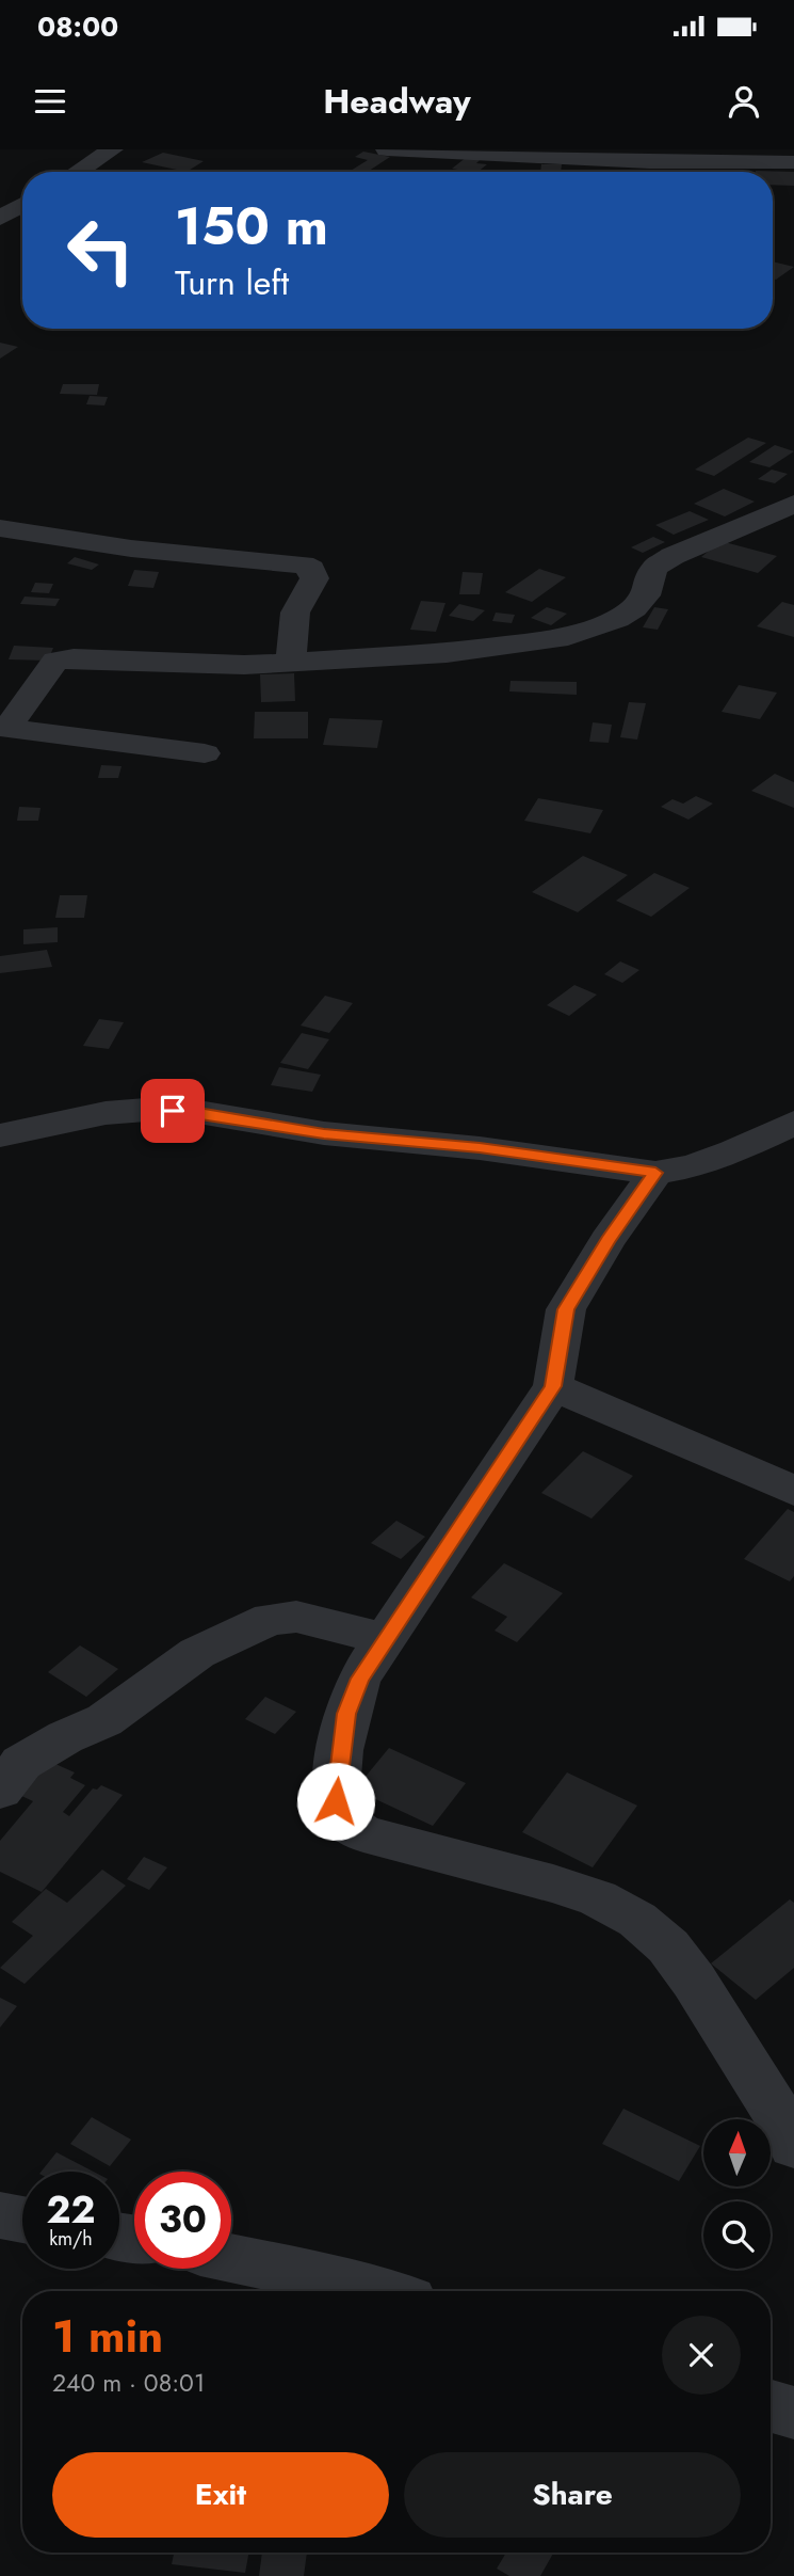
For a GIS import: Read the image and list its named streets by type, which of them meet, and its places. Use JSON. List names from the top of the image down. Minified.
{"north":"top","page":{"status":"08:00","header":"Headway","turn":["150 m","Turn left"],"speed":"22 km/h","limit":"30","heading":["1 min","240 m · 08:01"],"buttons":["Exit","Share"]}}
